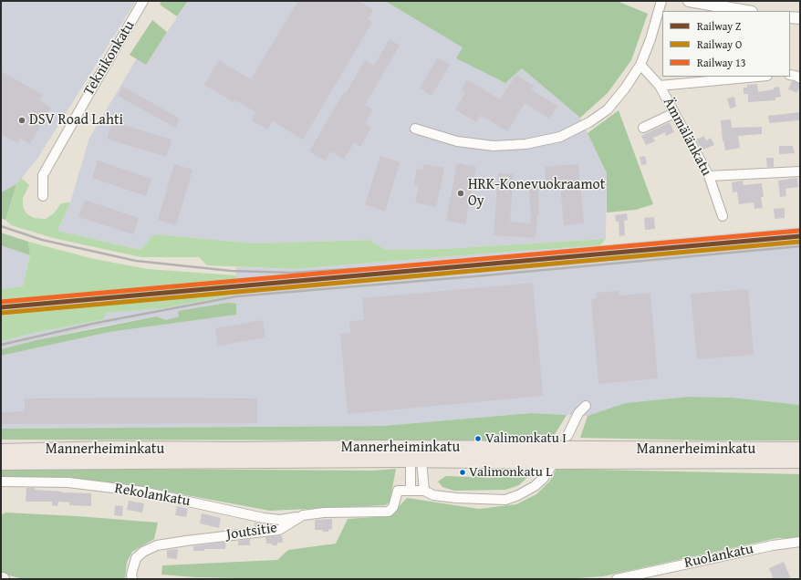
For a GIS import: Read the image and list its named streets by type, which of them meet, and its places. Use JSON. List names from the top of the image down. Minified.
{"streets":{"main road":["Mannerheiminkatu"],"street":["Teknikonkatu","Ämmälänkatu","Rekolankatu","Joutsitie","Ruolankatu"]},"crossings":[["Rekolankatu","Joutsitie"]],"places":["DSV Road Lahti","HRK-Konevuokraamot Oy","Valimonkatu I","Valimonkatu L"],"lines":["rail line 13","rail line Z","rail line O"],"legend":["Railway Z","Railway O","Railway 13"]}
